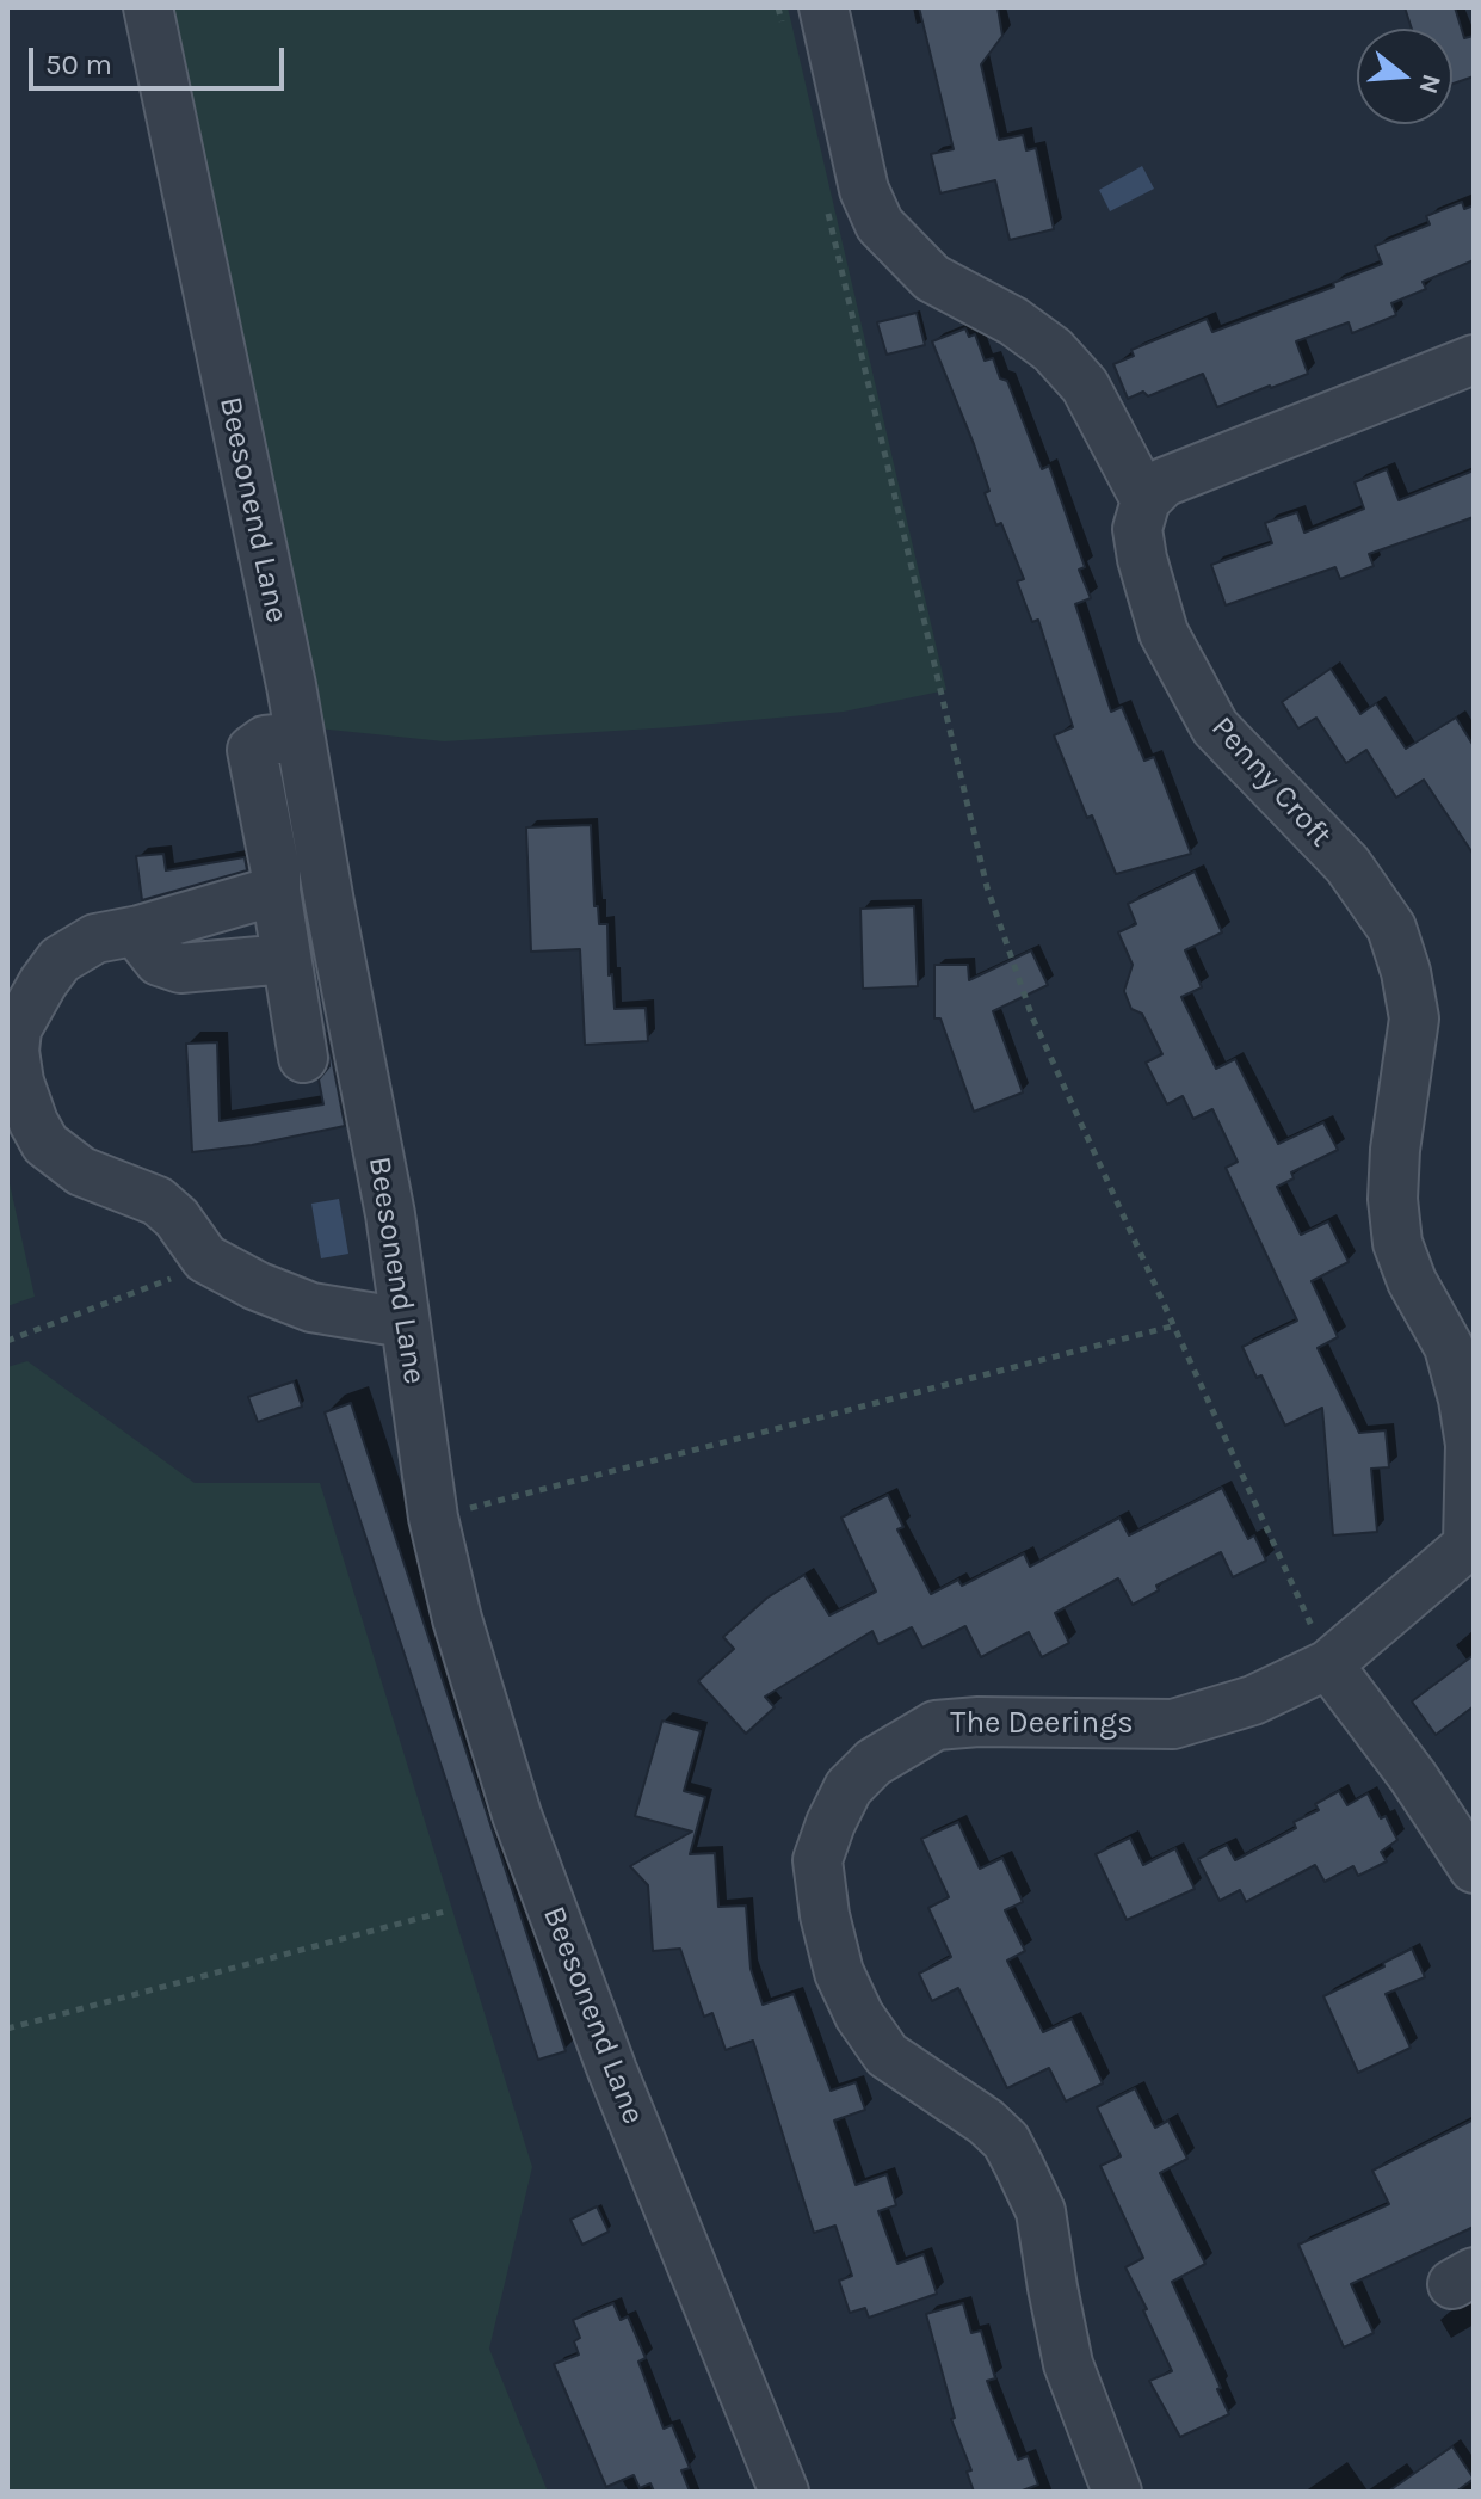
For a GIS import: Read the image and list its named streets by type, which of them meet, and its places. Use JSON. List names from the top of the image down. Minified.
{"streets":{"street":["Beesonend Lane","Penny Croft","The Deerings"]},"crossings":[["Penny Croft","The Deerings"]],"scale_bar":"50 m","north":"right"}
